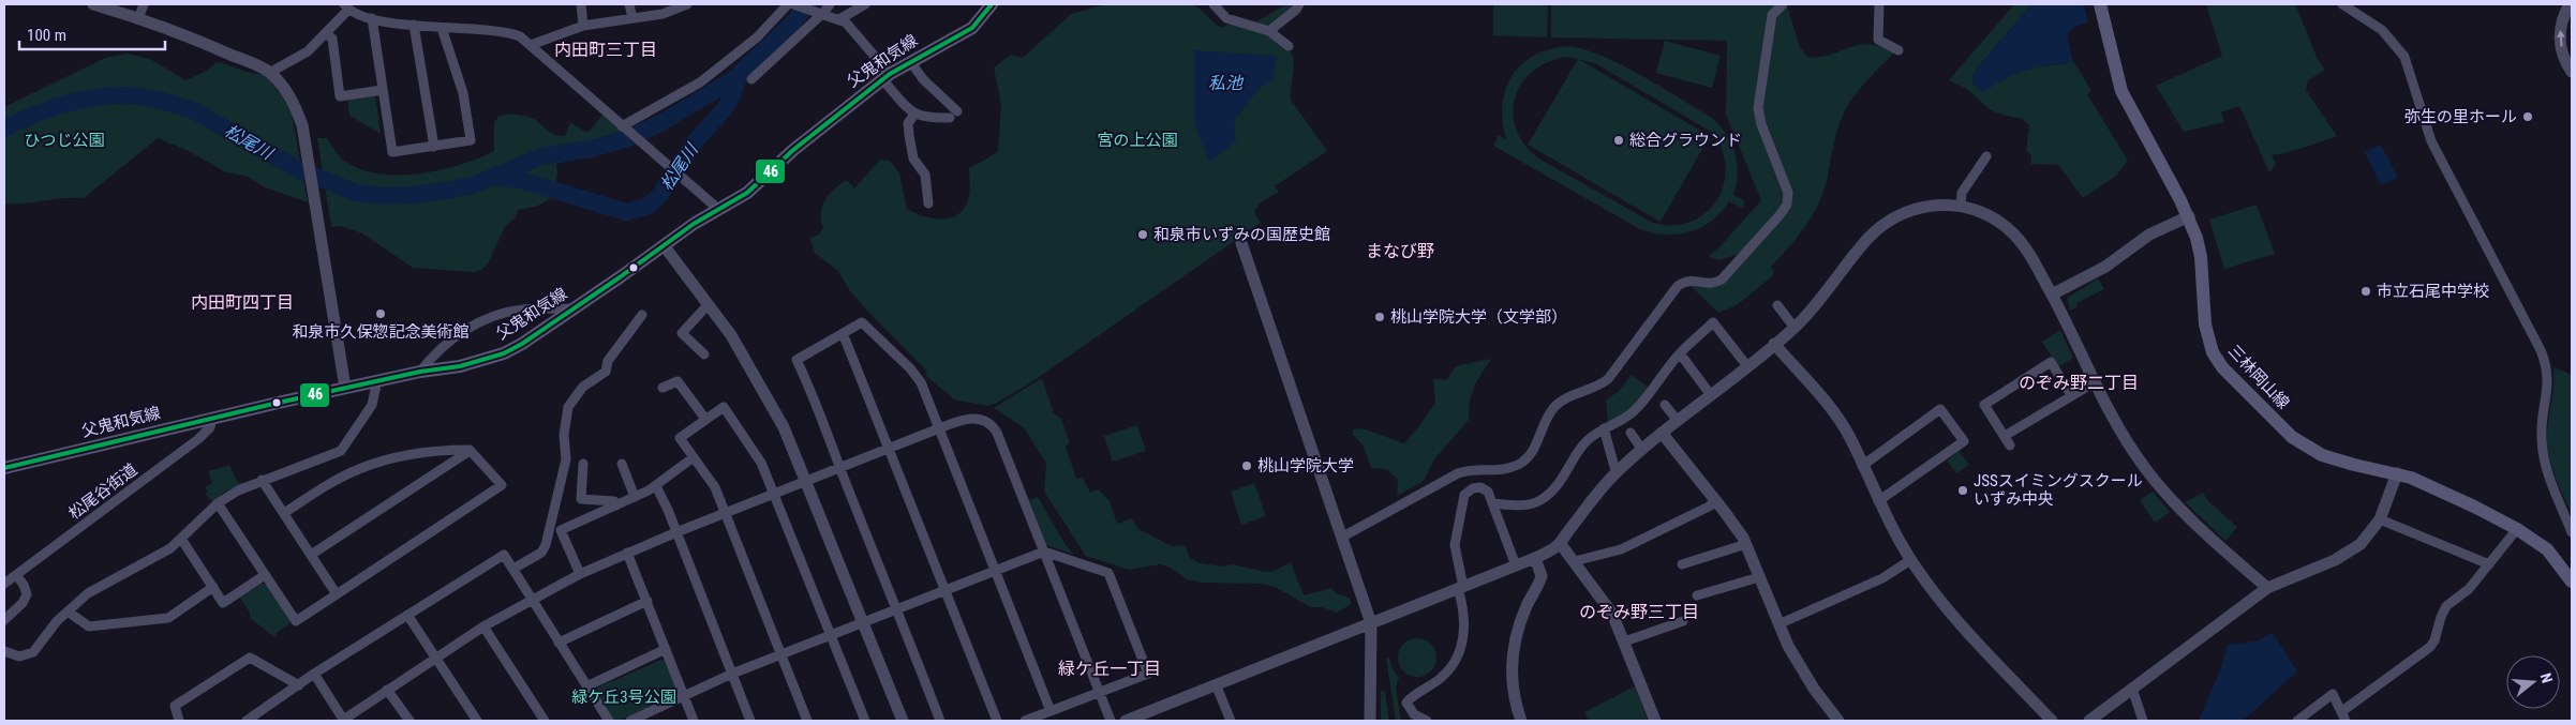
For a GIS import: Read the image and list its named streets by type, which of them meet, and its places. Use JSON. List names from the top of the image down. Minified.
{"streets":{"main road":["父鬼和気線","三林岡山線"],"street":["松尾谷街道"]},"crossings":[["父鬼和気線","松尾谷街道"]],"districts":["内田町三丁目","まなび野","内田町四丁目","のぞみ野二丁目","のぞみ野三丁目","緑ケ丘一丁目"],"water":["私池","松尾川"],"parks":["ひつじ公園","宮の上公園","緑ケ丘3号公園"],"places":["弥生の里ホール","総合グラウンド","和泉市いずみの国歴史館","市立石尾中学校","和泉市久保惣記念美術館","桃山学院大学（文学部）","桃山学院大学","JSSスイミングスクール いずみ中央"],"lines":["transit line 46"],"scale_bar":"100 m","north":"right"}
